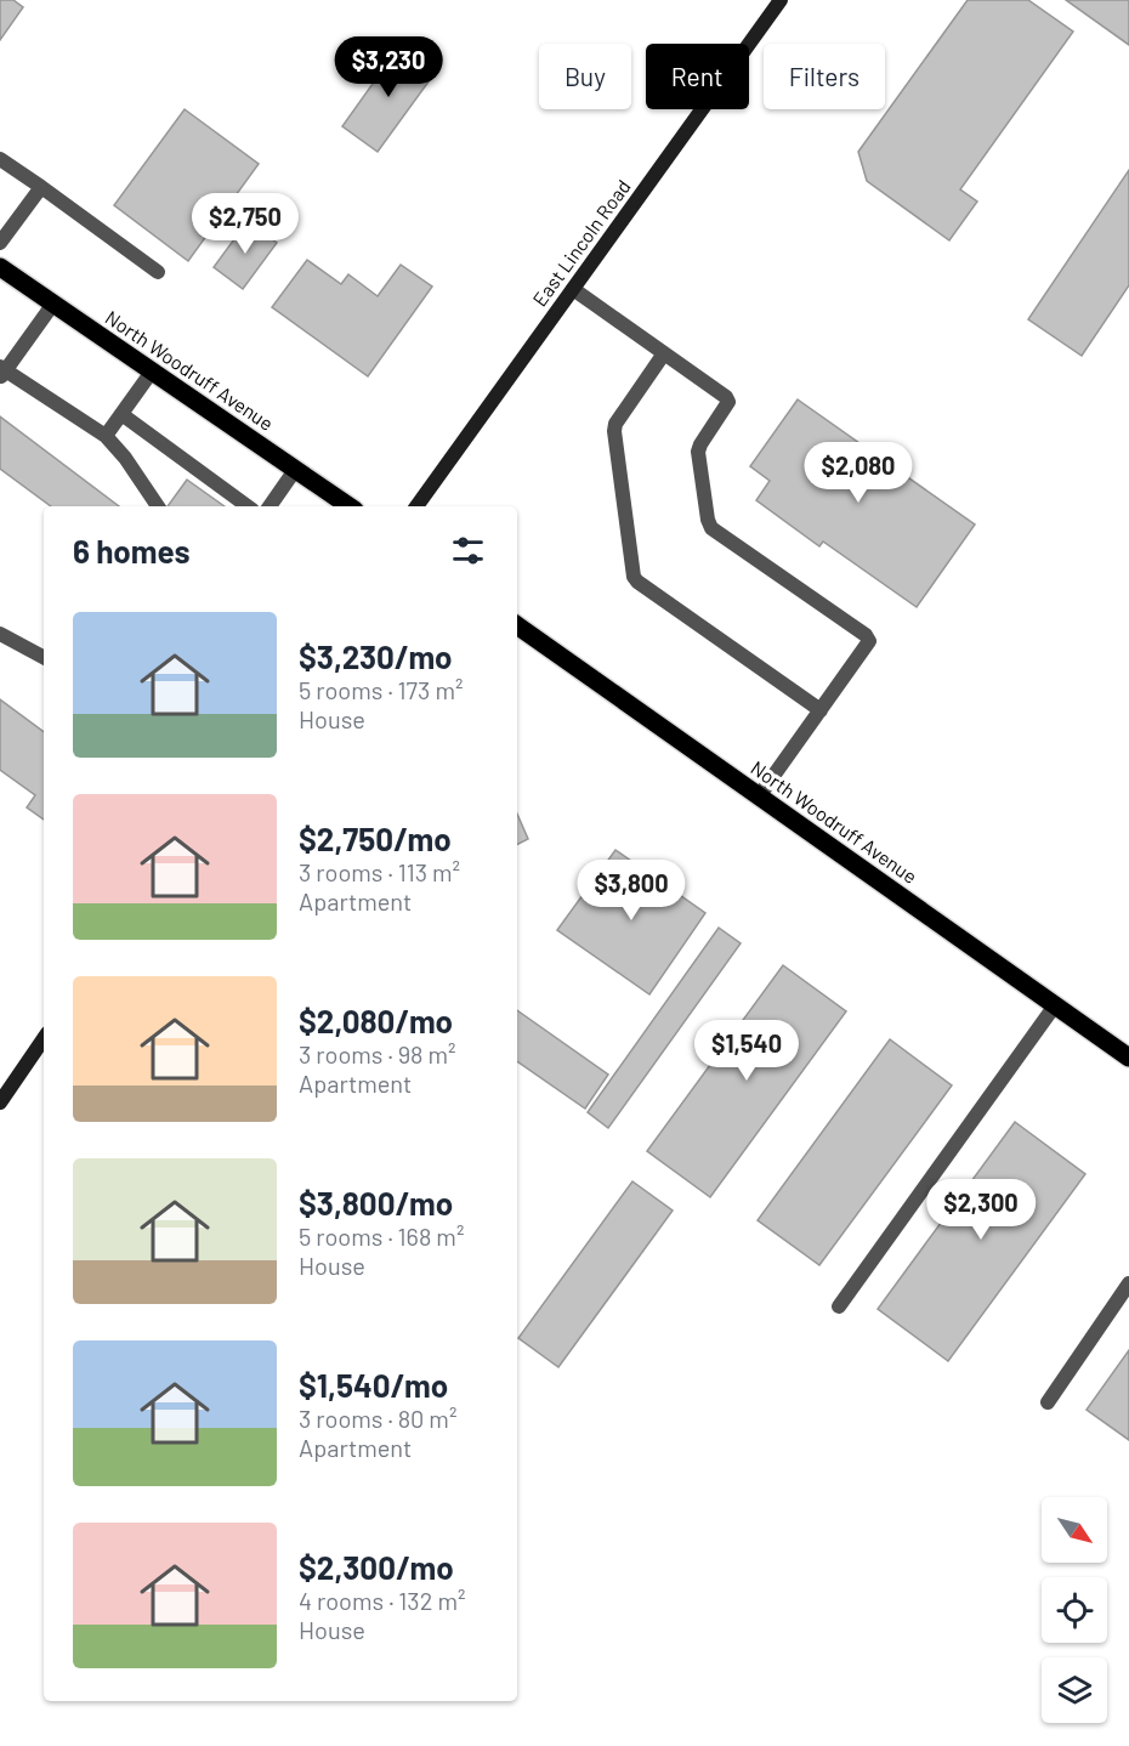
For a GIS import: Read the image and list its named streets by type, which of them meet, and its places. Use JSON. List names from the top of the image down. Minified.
{"streets":{"main road":["East Lincoln Road","North Woodruff Avenue"]},"north":"bottom right","page":{"price":["$3,230","$2,750","$2,080","$3,800","$1,540","$2,300"],"chip":["Buy","Rent","Filters"],"heading":"6 homes","list":[{"name":"$3,230/mo","note":"5 rooms · 173 m² · House"},{"name":"$2,750/mo","note":"3 rooms · 113 m² · Apartment"},{"name":"$2,080/mo","note":"3 rooms · 98 m² · Apartment"},{"name":"$3,800/mo","note":"5 rooms · 168 m² · House"},{"name":"$1,540/mo","note":"3 rooms · 80 m² · Apartment"},{"name":"$2,300/mo","note":"4 rooms · 132 m² · House"}]}}
